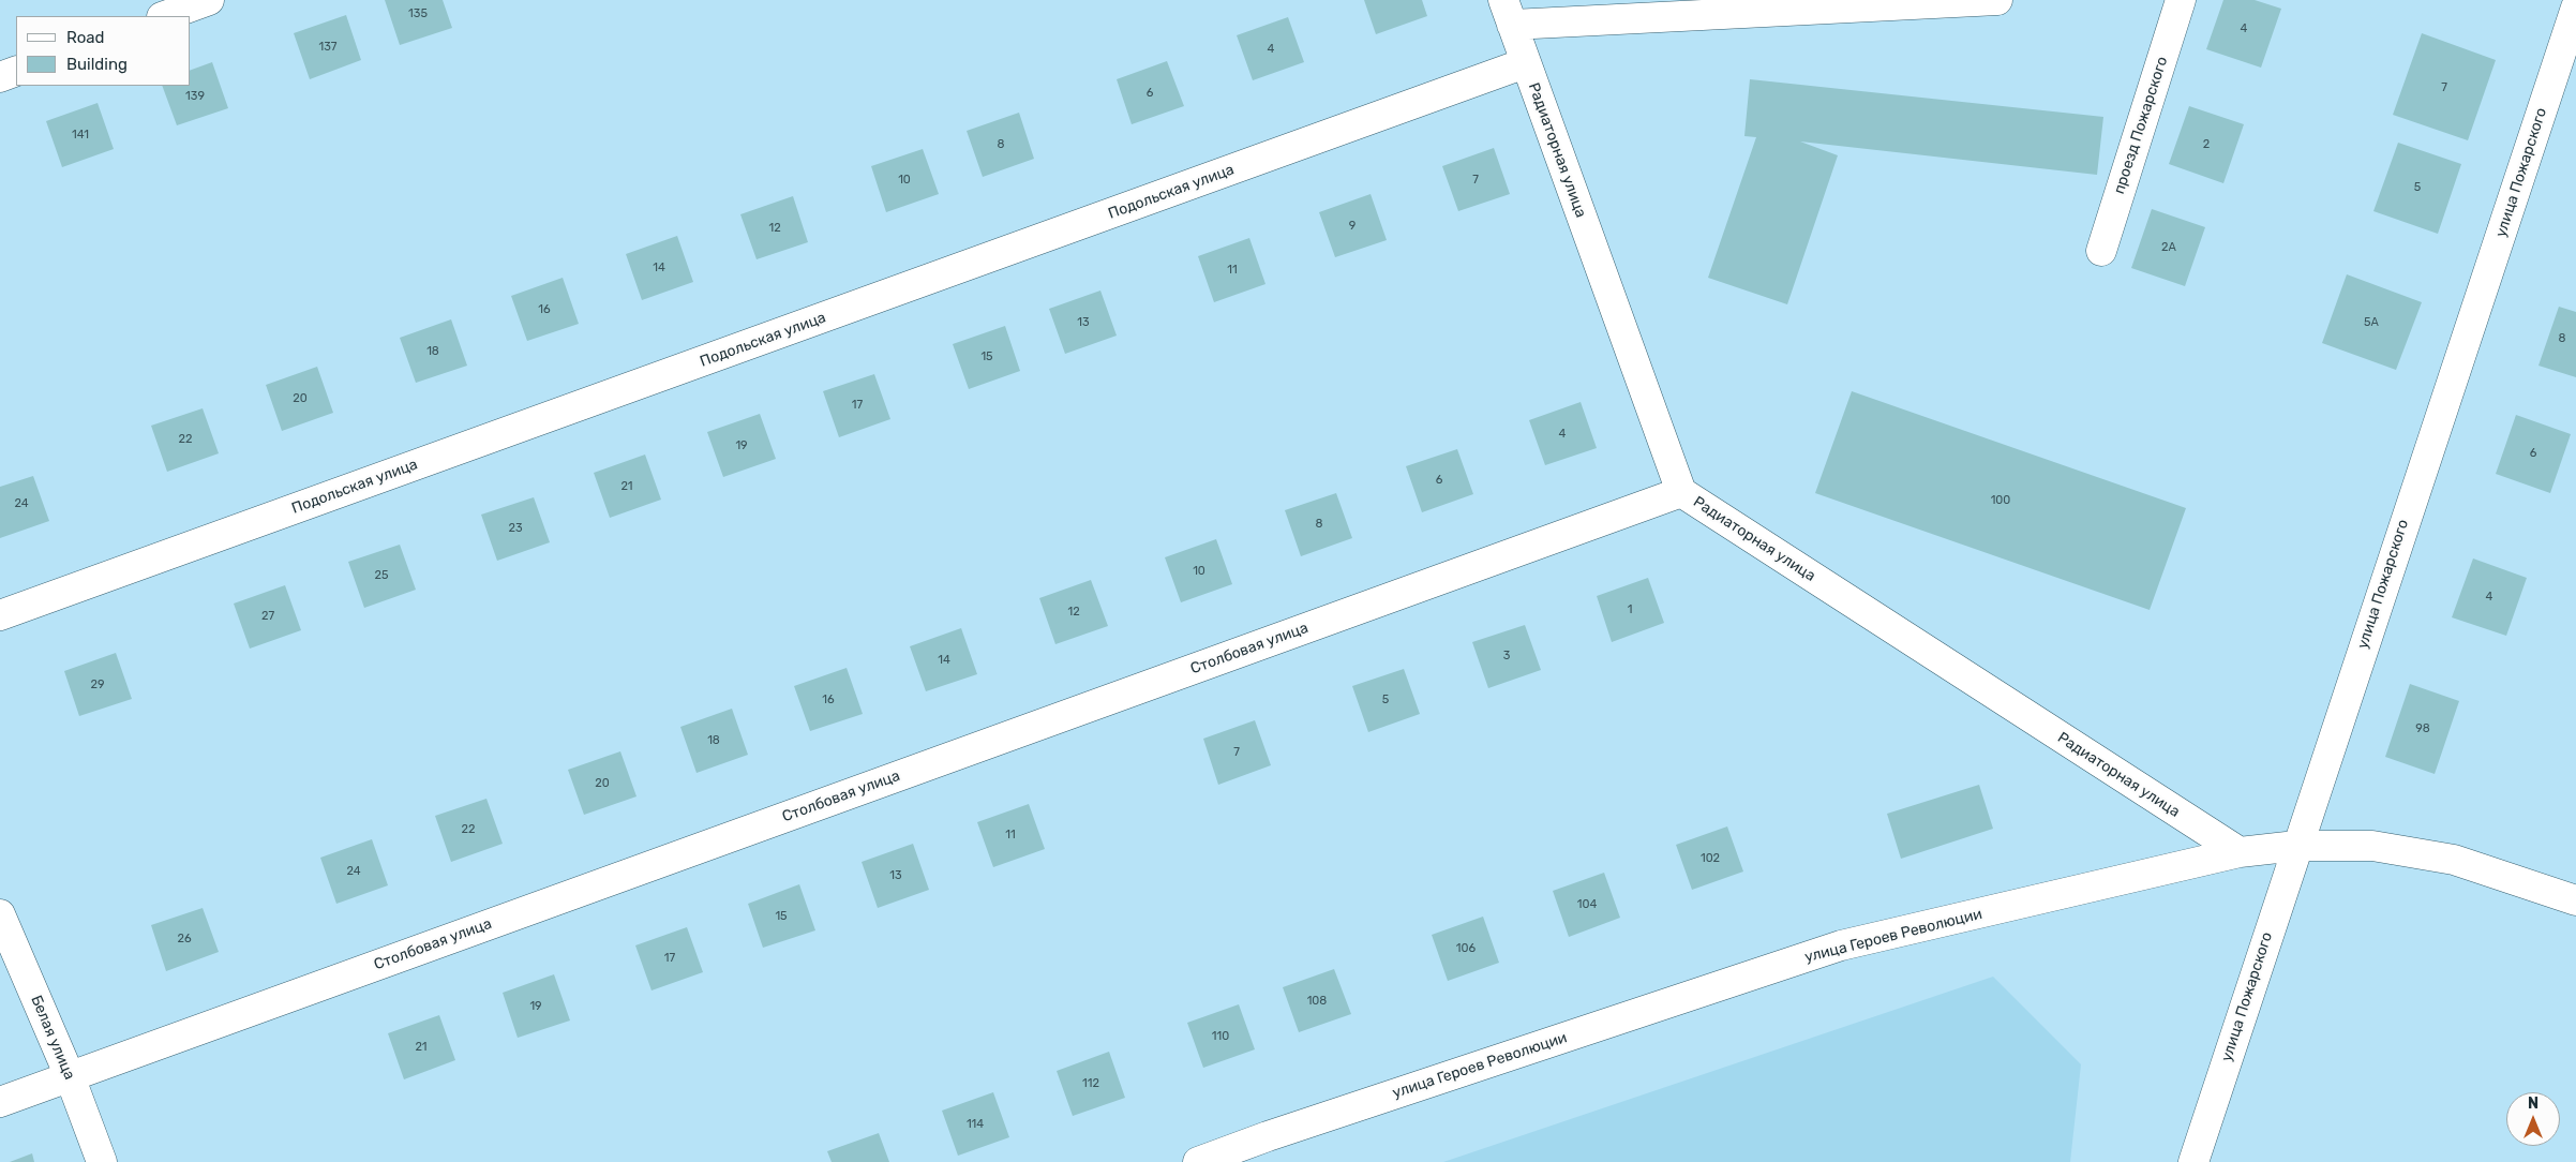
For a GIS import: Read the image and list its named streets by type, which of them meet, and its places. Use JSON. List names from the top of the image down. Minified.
{"streets":{"street":["проезд Пожарского","Радиаторная улица","улица Пожарского","Подольская улица","Столбовая улица","улица Героев Революции","Белая улица"]},"crossings":[["Радиаторная улица","Подольская улица"],["Радиаторная улица","Столбовая улица"],["Радиаторная улица","улица Героев Революции"],["улица Пожарского","улица Героев Революции"],["Столбовая улица","Белая улица"]],"house_numbers":["135","4","137","4","7","6","139","141","8","2","10","7","5","9","12","2А","14","11","16","13","5А","8","18","15","20","17","4","22","19","6","6","21","100","24","8","23","10","25","4","1","12","27","3","14","29","16","5","98","18","7","20","22","11","102","24","13","104","15","26","106","17","108","19","110","21","112","114"],"legend":["Road","Building"],"north":"top"}
